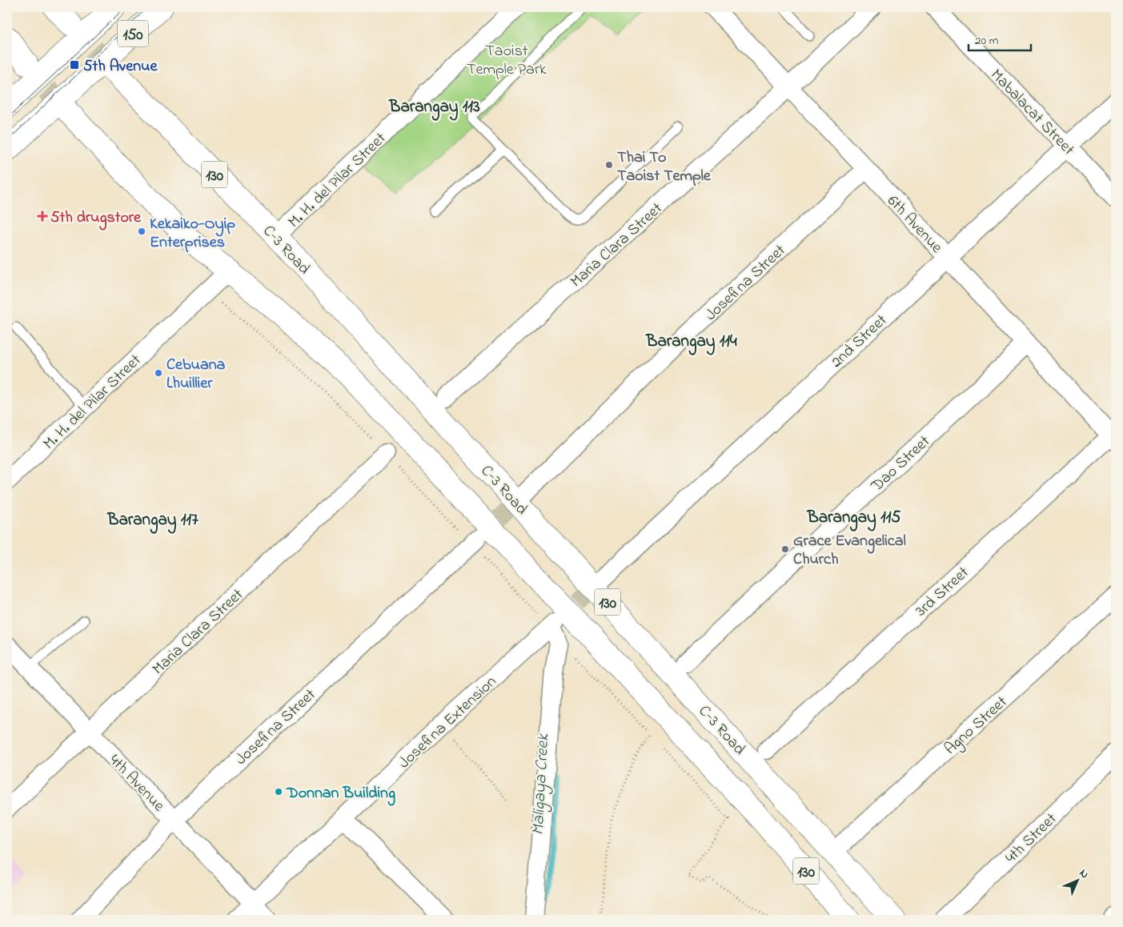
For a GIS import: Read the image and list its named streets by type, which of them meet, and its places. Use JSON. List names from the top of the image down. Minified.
{"streets":{"main road":["150","130","C-3 Road"],"street":["Mabalacat Street","M. H. del Pilar Street","6th Avenue","Maria Clara Street","Josefina Street","2nd Street","Dao Street","3rd Street","Josefina Extension","Agno Street","4th Avenue","4th Street"]},"crossings":[["Mabalacat Street","2nd Street"],["M. H. del Pilar Street","C-3 Road"],["6th Avenue","Maria Clara Street"],["6th Avenue","Josefina Street"],["6th Avenue","2nd Street"],["6th Avenue","Dao Street"],["6th Avenue","3rd Street"],["Maria Clara Street","4th Avenue"],["C-3 Road","Agno Street"],["Josefina Street","4th Avenue"],["Josefina Extension","4th Avenue"]],"districts":["Barangay 113","Barangay 114","Barangay 115","Barangay 117"],"water":["Maligaya Creek"],"parks":["Taoist Temple Park"],"places":{"transit":["5th Avenue"],"other":["Thai To Taoist Temple","Kekaiko-Oyip Enterprises","Cebuana Lhuillier","Grace Evangelical Church","Donnan Building"],"health":["5th drugstore"]},"scale_bar":"20 m","north":"top right"}
